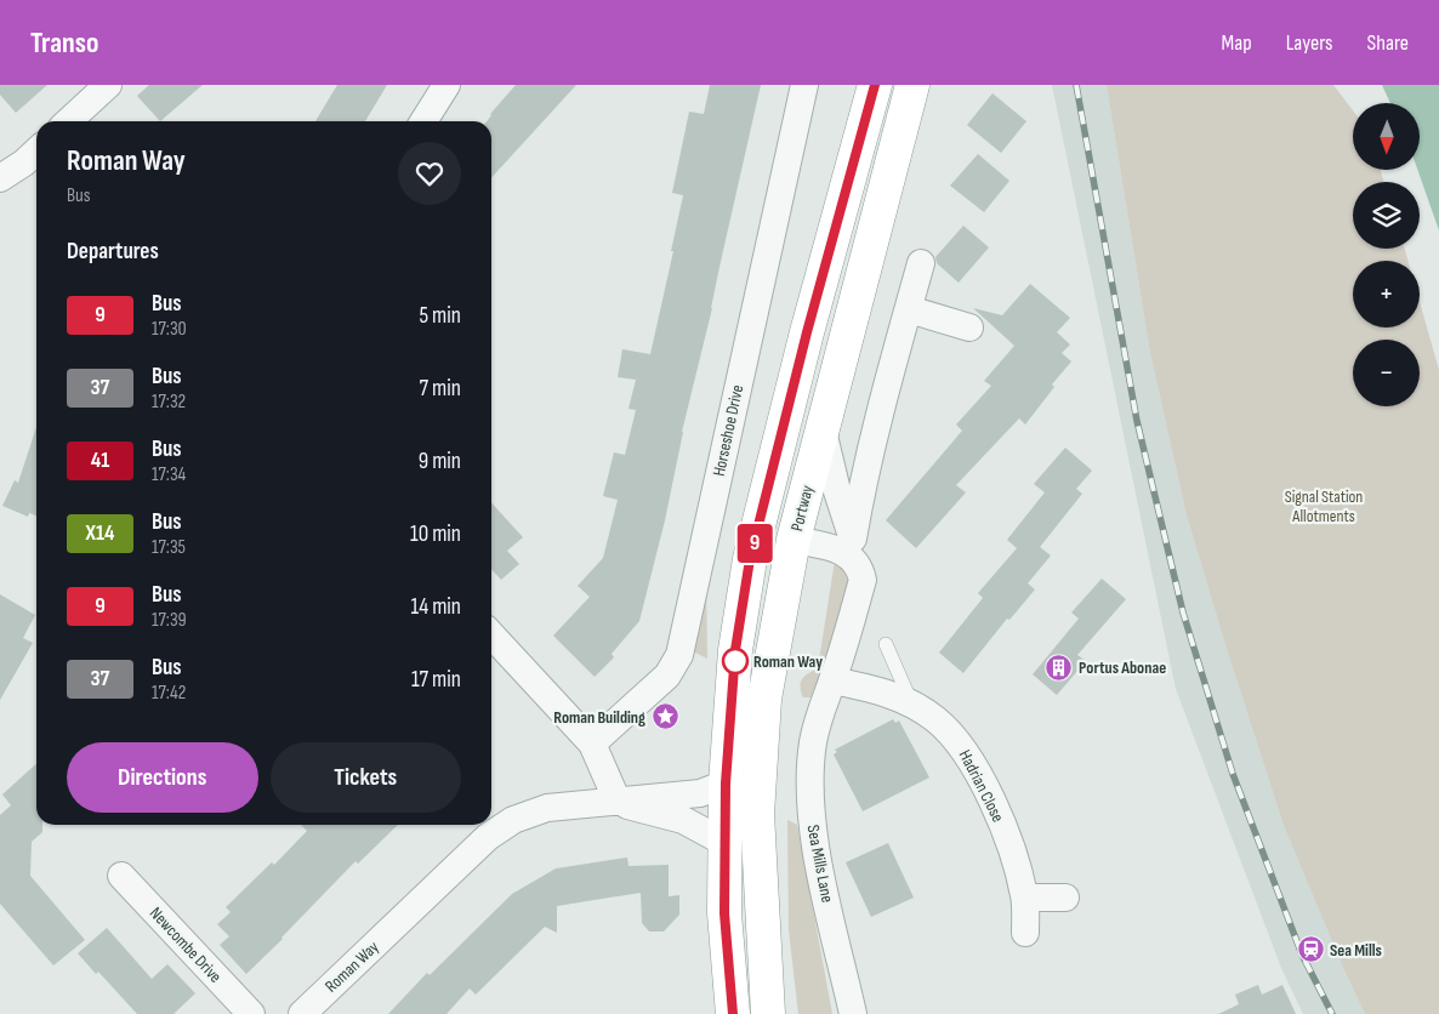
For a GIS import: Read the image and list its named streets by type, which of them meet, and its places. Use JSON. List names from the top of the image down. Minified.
{"streets":{"highway":["Portway"],"street":["Horseshoe Drive","Hadrian Close","Sea Mills Lane","Newcombe Drive","Roman Way"]},"crossings":[["Hadrian Close","Sea Mills Lane"]],"parks":["Signal Station Allotments"],"places":{"other":["Roman Way"],"building":["Portus Abonae"],"place":["Roman Building"],"station":["Sea Mills"]},"lines":["bus line 9"],"north":"bottom","page":{"header":"Transo","nav":["Map","Layers","Share"],"on_map":"9","map_buttons":["+","−"],"heading":[["Roman Way","Bus"],"Departures"],"list":[{"mark":"9","name":"Bus","note":"17:30","value":"5 min"},{"mark":"37","name":"Bus","note":"17:32","value":"7 min"},{"mark":"41","name":"Bus","note":"17:34","value":"9 min"},{"mark":"X14","name":"Bus","note":"17:35","value":"10 min"},{"mark":"9","name":"Bus","note":"17:39","value":"14 min"},{"mark":"37","name":"Bus","note":"17:42","value":"17 min"}],"buttons":["Directions","Tickets"]}}
